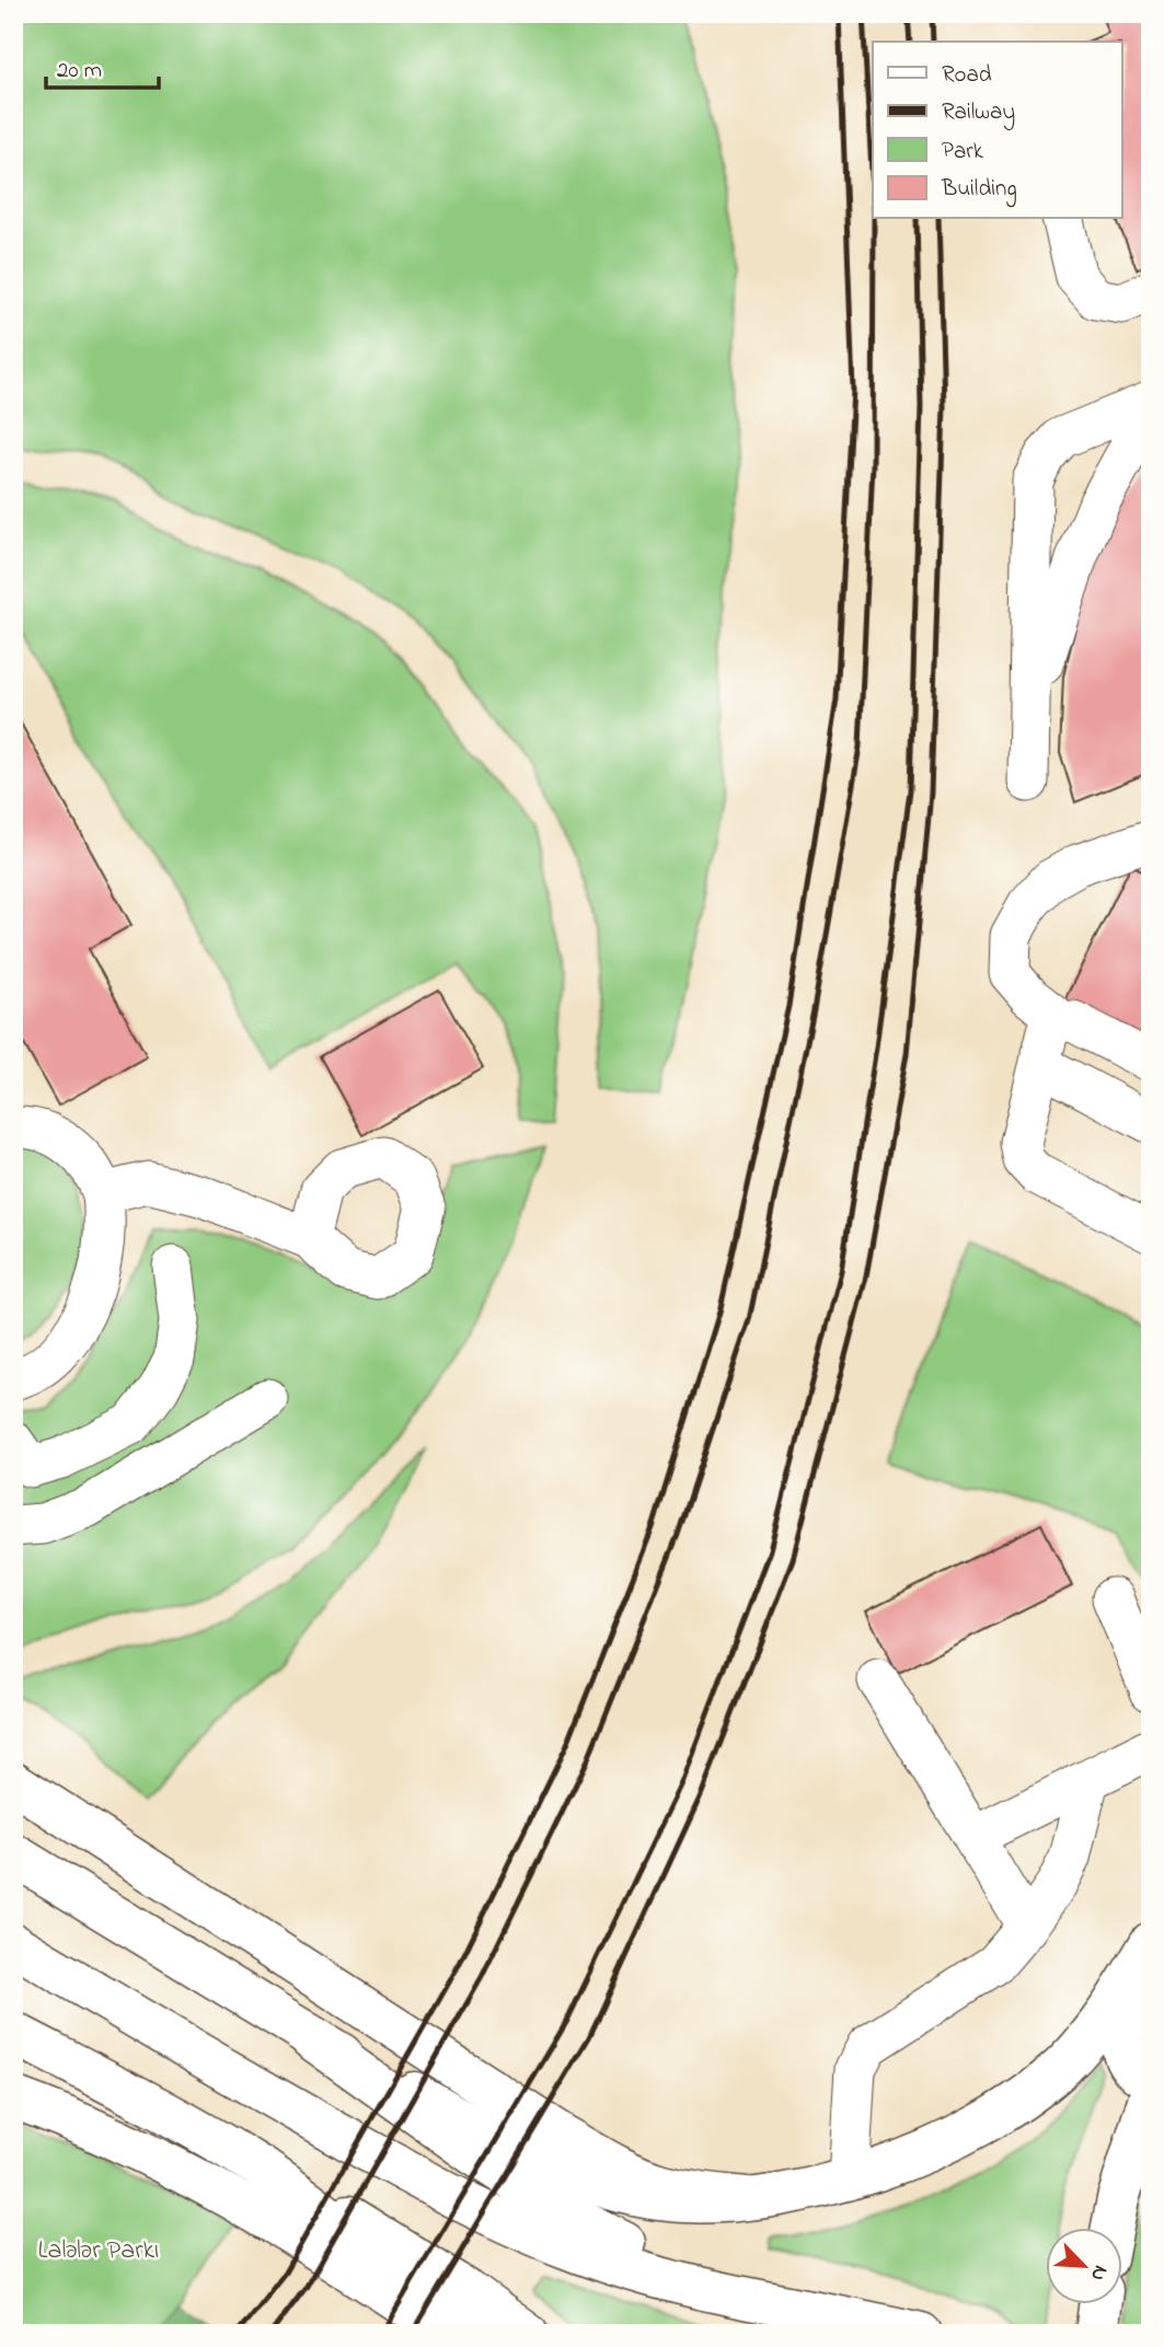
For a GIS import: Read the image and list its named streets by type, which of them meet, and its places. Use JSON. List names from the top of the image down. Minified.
{"parks":["Lalələr Parkı"],"legend":["Road","Railway","Park","Building"],"scale_bar":"20 m","north":"bottom right"}
